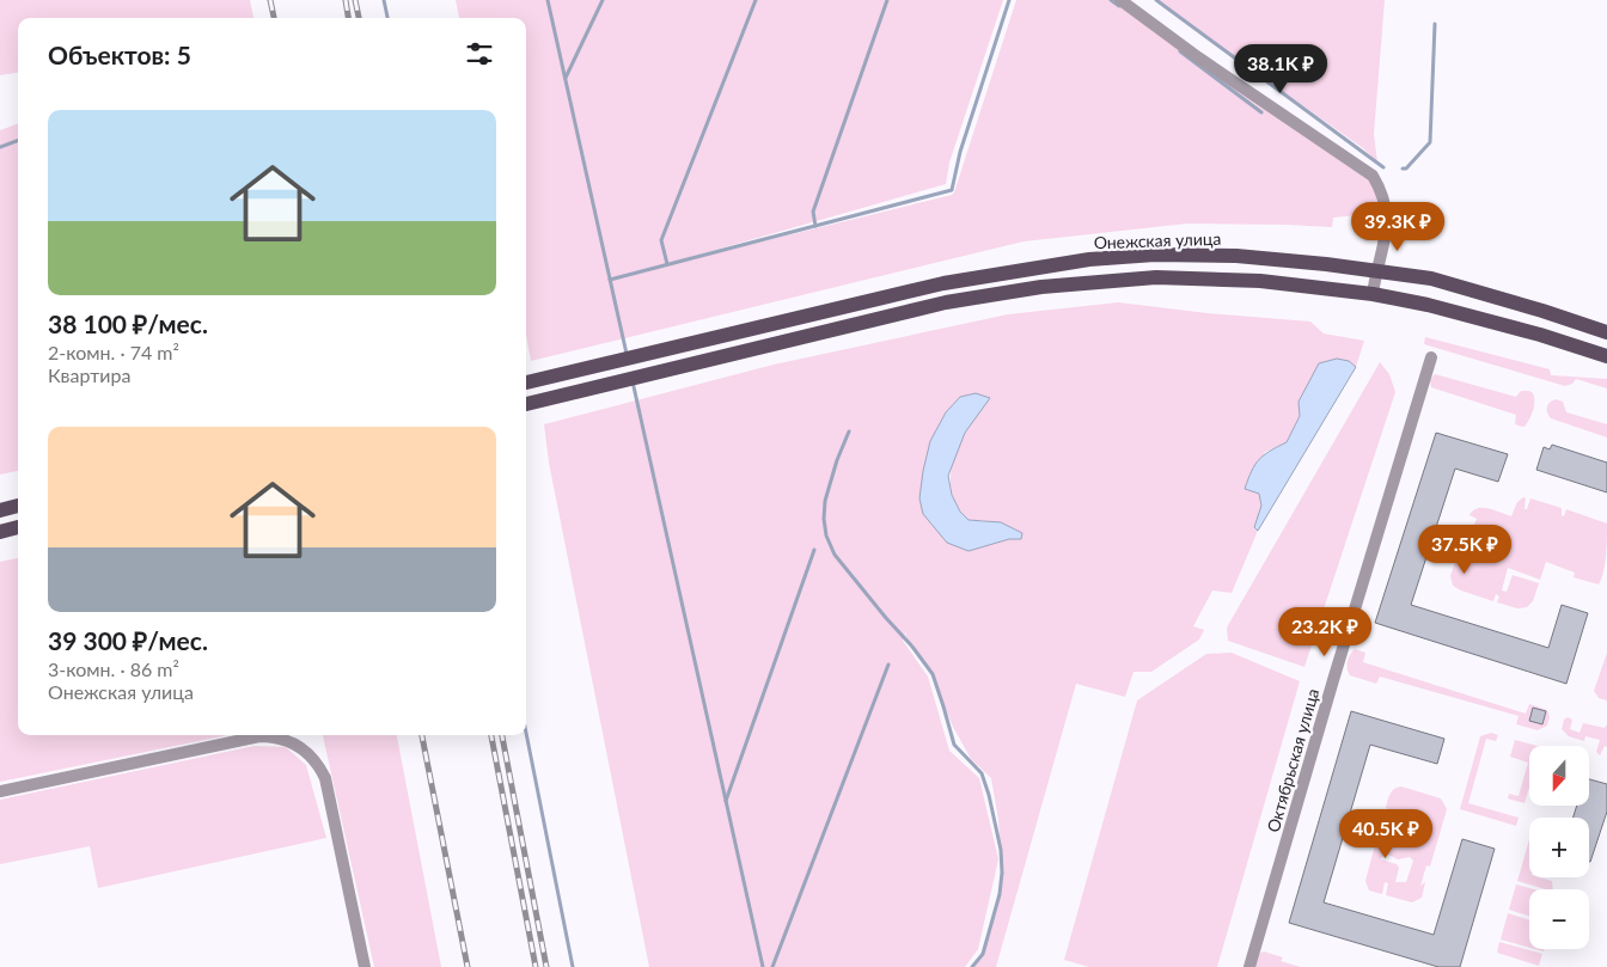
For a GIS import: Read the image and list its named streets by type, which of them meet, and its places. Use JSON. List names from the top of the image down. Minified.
{"streets":{"main road":["Онежская улица"],"street":["Октябрьская улица"]},"north":"bottom","page":{"heading":"Объектов: 5","price":["38.1K ₽","39.3K ₽","37.5K ₽","23.2K ₽","40.5K ₽"],"list":[{"name":"38 100 ₽/мес.","note":"2-комн. · 74 m² · Квартира"},{"name":"39 300 ₽/мес.","note":"3-комн. · 86 m² · Онежская улица"}],"map_buttons":["+","−"]}}
